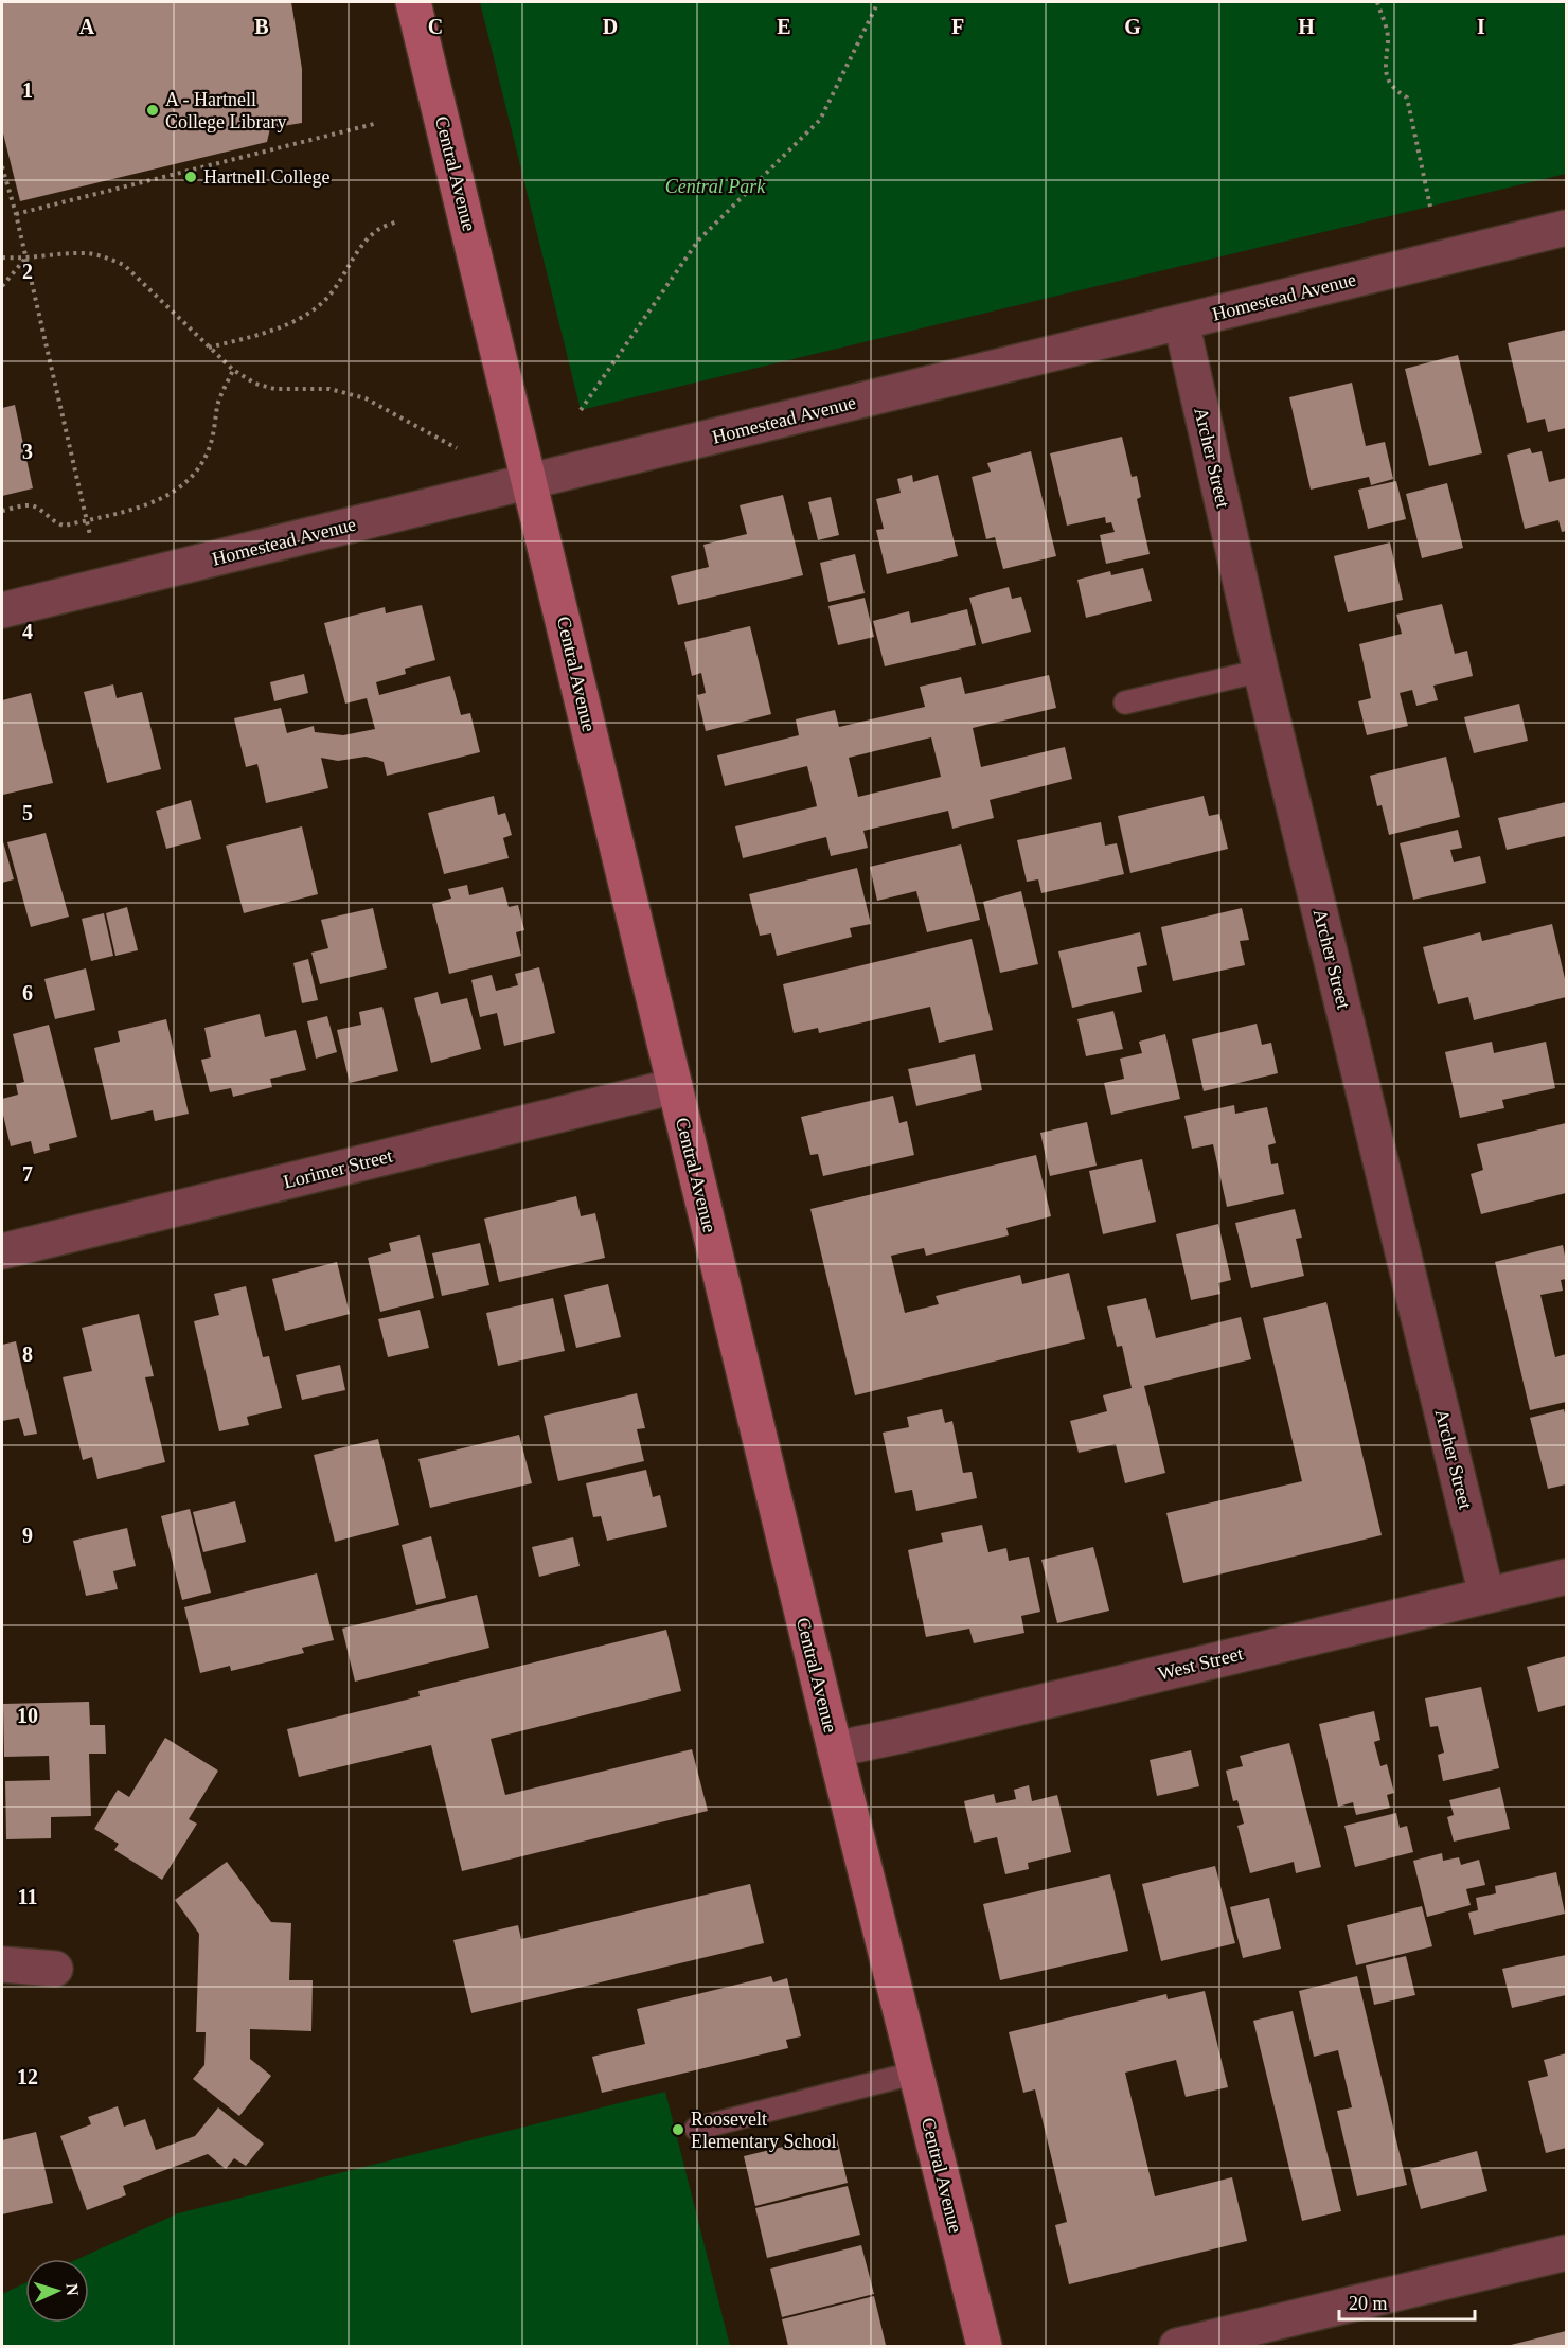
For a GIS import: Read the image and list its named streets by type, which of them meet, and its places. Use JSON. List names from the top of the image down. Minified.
{"streets":{"street":["Central Avenue","Homestead Avenue","Archer Street","Lorimer Street","West Street"]},"crossings":[["Central Avenue","Homestead Avenue"],["Central Avenue","Lorimer Street"],["Central Avenue","West Street"],["Homestead Avenue","Archer Street"],["Archer Street","West Street"]],"parks":["Central Park"],"places":["A - Hartnell College Library","Hartnell College","Roosevelt Elementary School"],"scale_bar":"20 m","north":"right","grid":{"columns":["A","B","C","D","E","F","G","H","I"],"rows":["1","2","3","4","5","6","7","8","9","10","11","12"]}}
